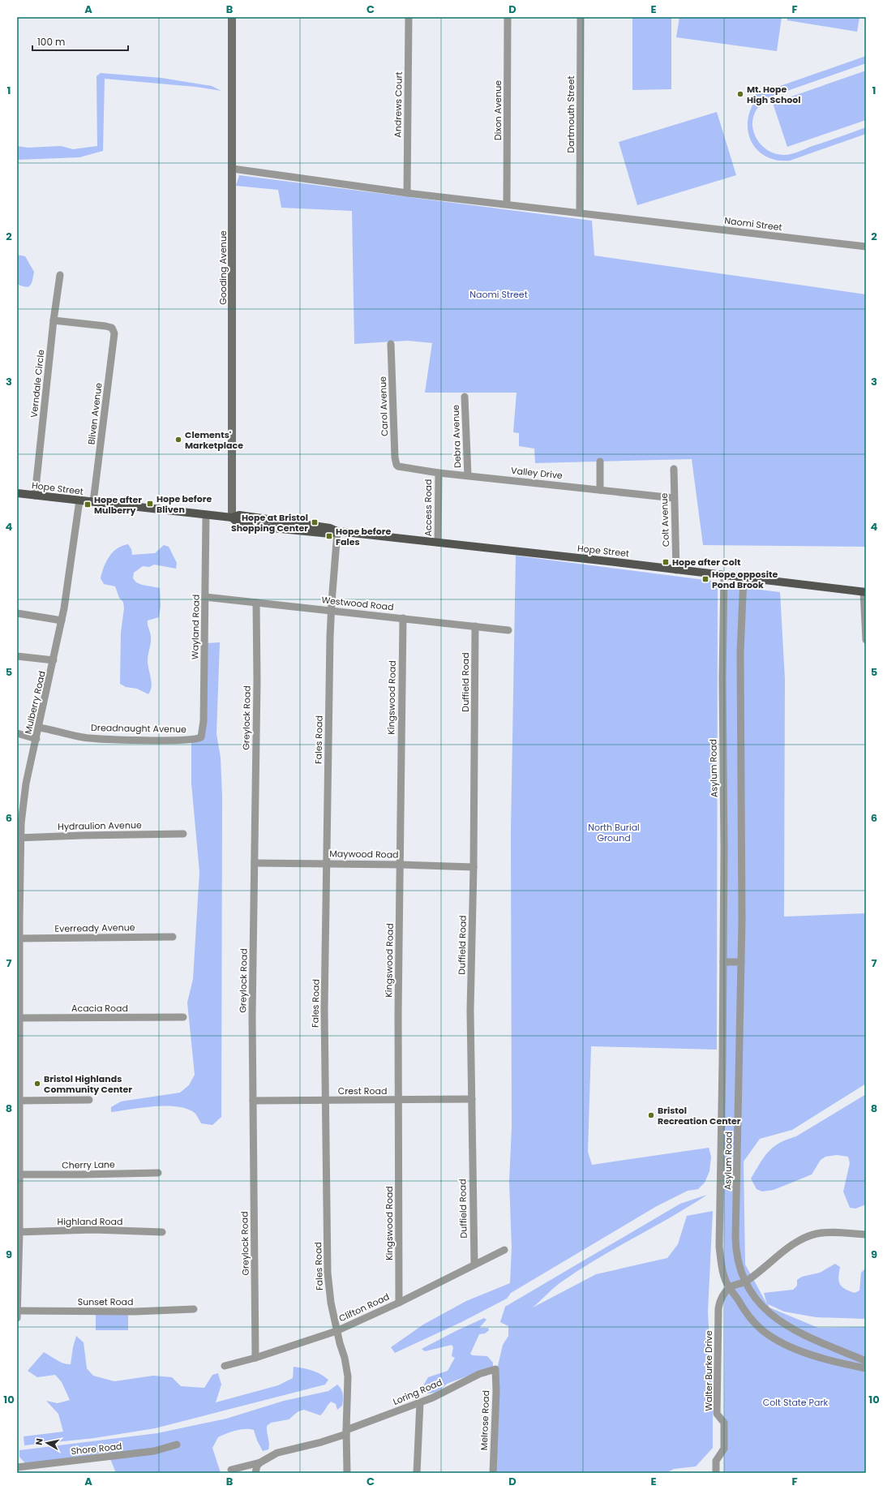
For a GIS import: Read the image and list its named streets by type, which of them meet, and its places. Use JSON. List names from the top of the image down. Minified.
{"streets":{"main road":["Gooding Avenue","Hope Street"],"street":["Andrews Court","Dixon Avenue","Dartmouth Street","Naomi Street","Verndale Circle","Carol Avenue","Bliven Avenue","Debra Avenue","Valley Drive","Access Road","Colt Avenue","Westwood Road","Wayland Road","Duffield Road","Kingswood Road","Mulberry Road","Greylock Road","Dreadnaught Avenue","Fales Road","Asylum Road","Hydraulion Avenue","Maywood Road","Everready Avenue","Acacia Road","Crest Road","Cherry Lane","Highland Road","Sunset Road","Clifton Road","Walter Burke Drive","Loring Road","Melrose Road","Shore Road"]},"crossings":[["Andrews Court","Naomi Street"],["Dixon Avenue","Naomi Street"],["Dartmouth Street","Naomi Street"],["Naomi Street","Gooding Avenue"],["Gooding Avenue","Hope Street"],["Verndale Circle","Bliven Avenue"],["Verndale Circle","Hope Street"],["Carol Avenue","Valley Drive"],["Bliven Avenue","Hope Street"],["Debra Avenue","Valley Drive"],["Valley Drive","Access Road"],["Valley Drive","Colt Avenue"],["Hope Street","Access Road"],["Hope Street","Colt Avenue"],["Hope Street","Wayland Road"],["Hope Street","Mulberry Road"],["Hope Street","Fales Road"],["Hope Street","Asylum Road"],["Westwood Road","Wayland Road"],["Westwood Road","Duffield Road"],["Westwood Road","Kingswood Road"],["Westwood Road","Greylock Road"],["Westwood Road","Fales Road"],["Wayland Road","Dreadnaught Avenue"],["Duffield Road","Maywood Road"],["Duffield Road","Crest Road"],["Duffield Road","Clifton Road"],["Kingswood Road","Maywood Road"],["Kingswood Road","Crest Road"],["Kingswood Road","Clifton Road"],["Mulberry Road","Dreadnaught Avenue"],["Mulberry Road","Hydraulion Avenue"],["Mulberry Road","Everready Avenue"],["Mulberry Road","Acacia Road"],["Mulberry Road","Cherry Lane"],["Mulberry Road","Highland Road"],["Mulberry Road","Sunset Road"],["Greylock Road","Maywood Road"],["Greylock Road","Crest Road"],["Greylock Road","Clifton Road"],["Fales Road","Maywood Road"],["Fales Road","Crest Road"],["Fales Road","Clifton Road"],["Fales Road","Loring Road"],["Asylum Road","Walter Burke Drive"],["Loring Road","Melrose Road"]],"parks":["Naomi Street","North Burial Ground","Colt State Park"],"places":{"other":["Mt. Hope High School","Clements' Marketplace","Bristol Highlands Community Center","Bristol Recreation Center"],"transit":["Hope before Bliven","Hope after Mulberry","Hope at Bristol Shopping Center","Hope before Fales","Hope after Colt","Hope opposite Pond Brook"]},"scale_bar":"100 m","north":"left","grid":{"columns":["A","B","C","D","E","F"],"rows":["1","2","3","4","5","6","7","8","9","10"]}}
